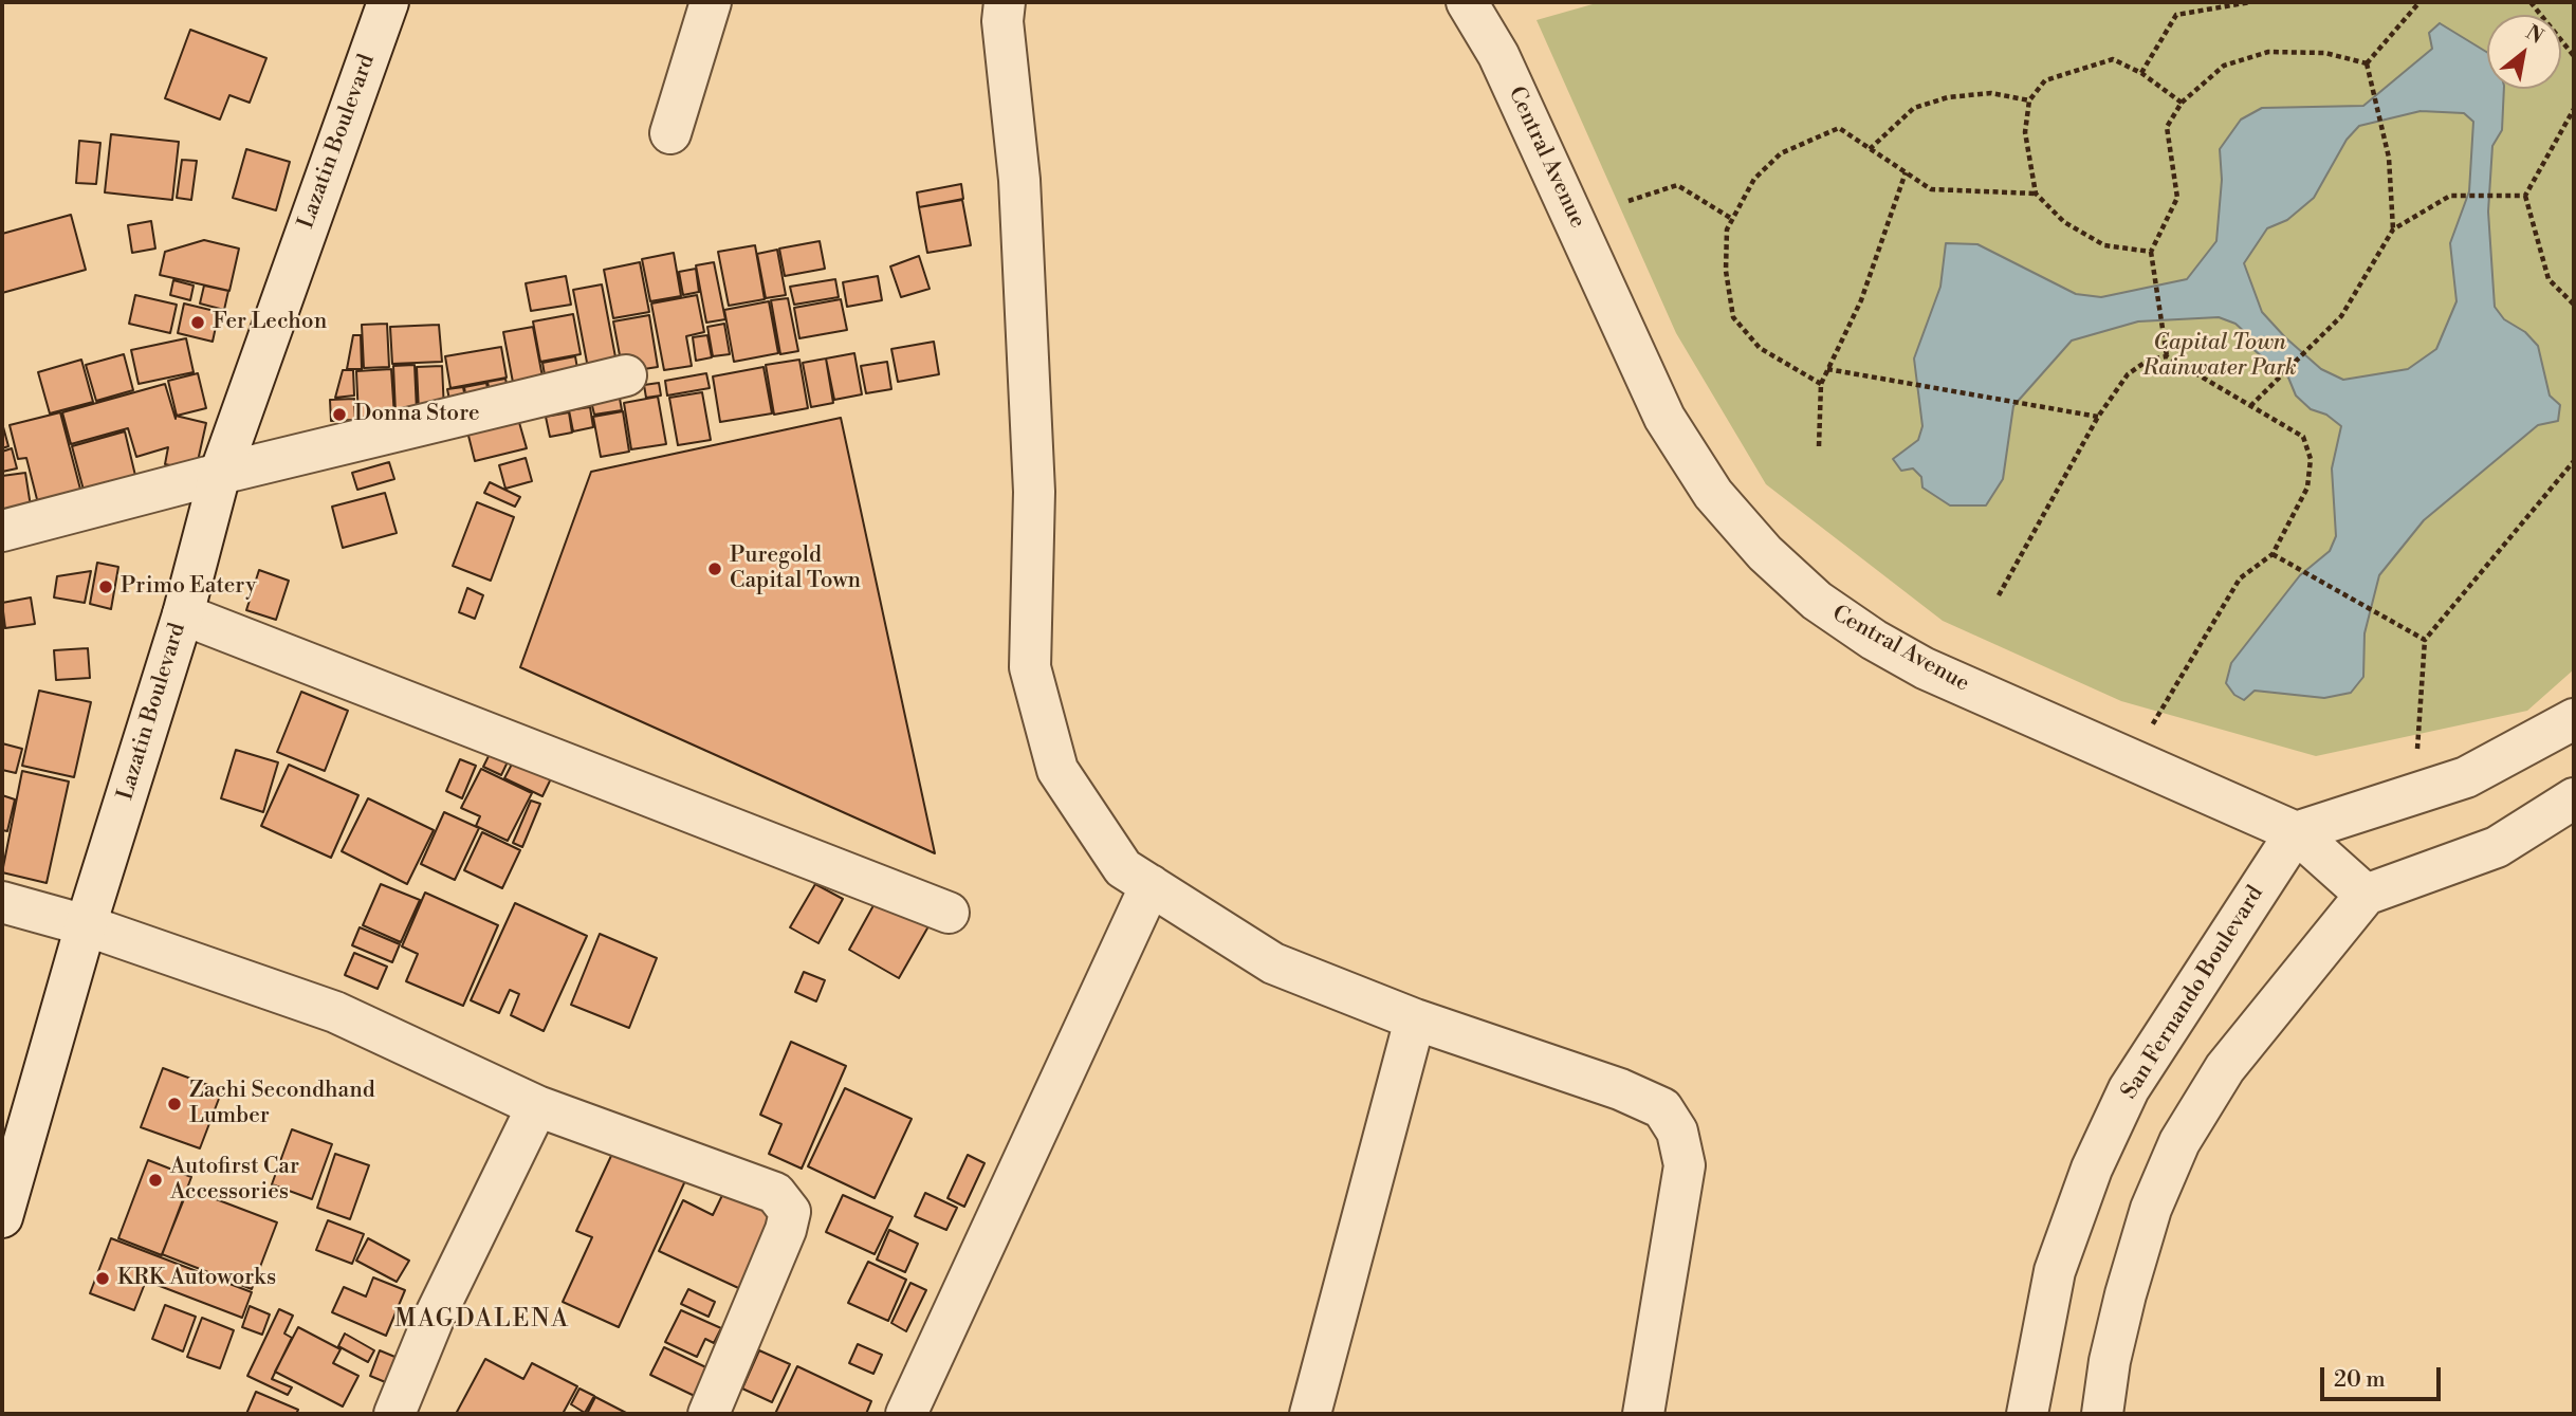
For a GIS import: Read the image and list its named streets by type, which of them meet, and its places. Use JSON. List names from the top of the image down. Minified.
{"streets":{"street":["Lazatin Boulevard","Central Avenue","San Fernando Boulevard"]},"crossings":[["Central Avenue","San Fernando Boulevard"]],"districts":["MAGDALENA"],"parks":["Capital Town Rainwater Park"],"places":["Fer Lechon","Donna Store","Puregold Capital Town","Primo Eatery","Zachi Secondhand Lumber","Autofirst Car Accessories","KRK Autoworks"],"scale_bar":"20 m","north":"top right"}
